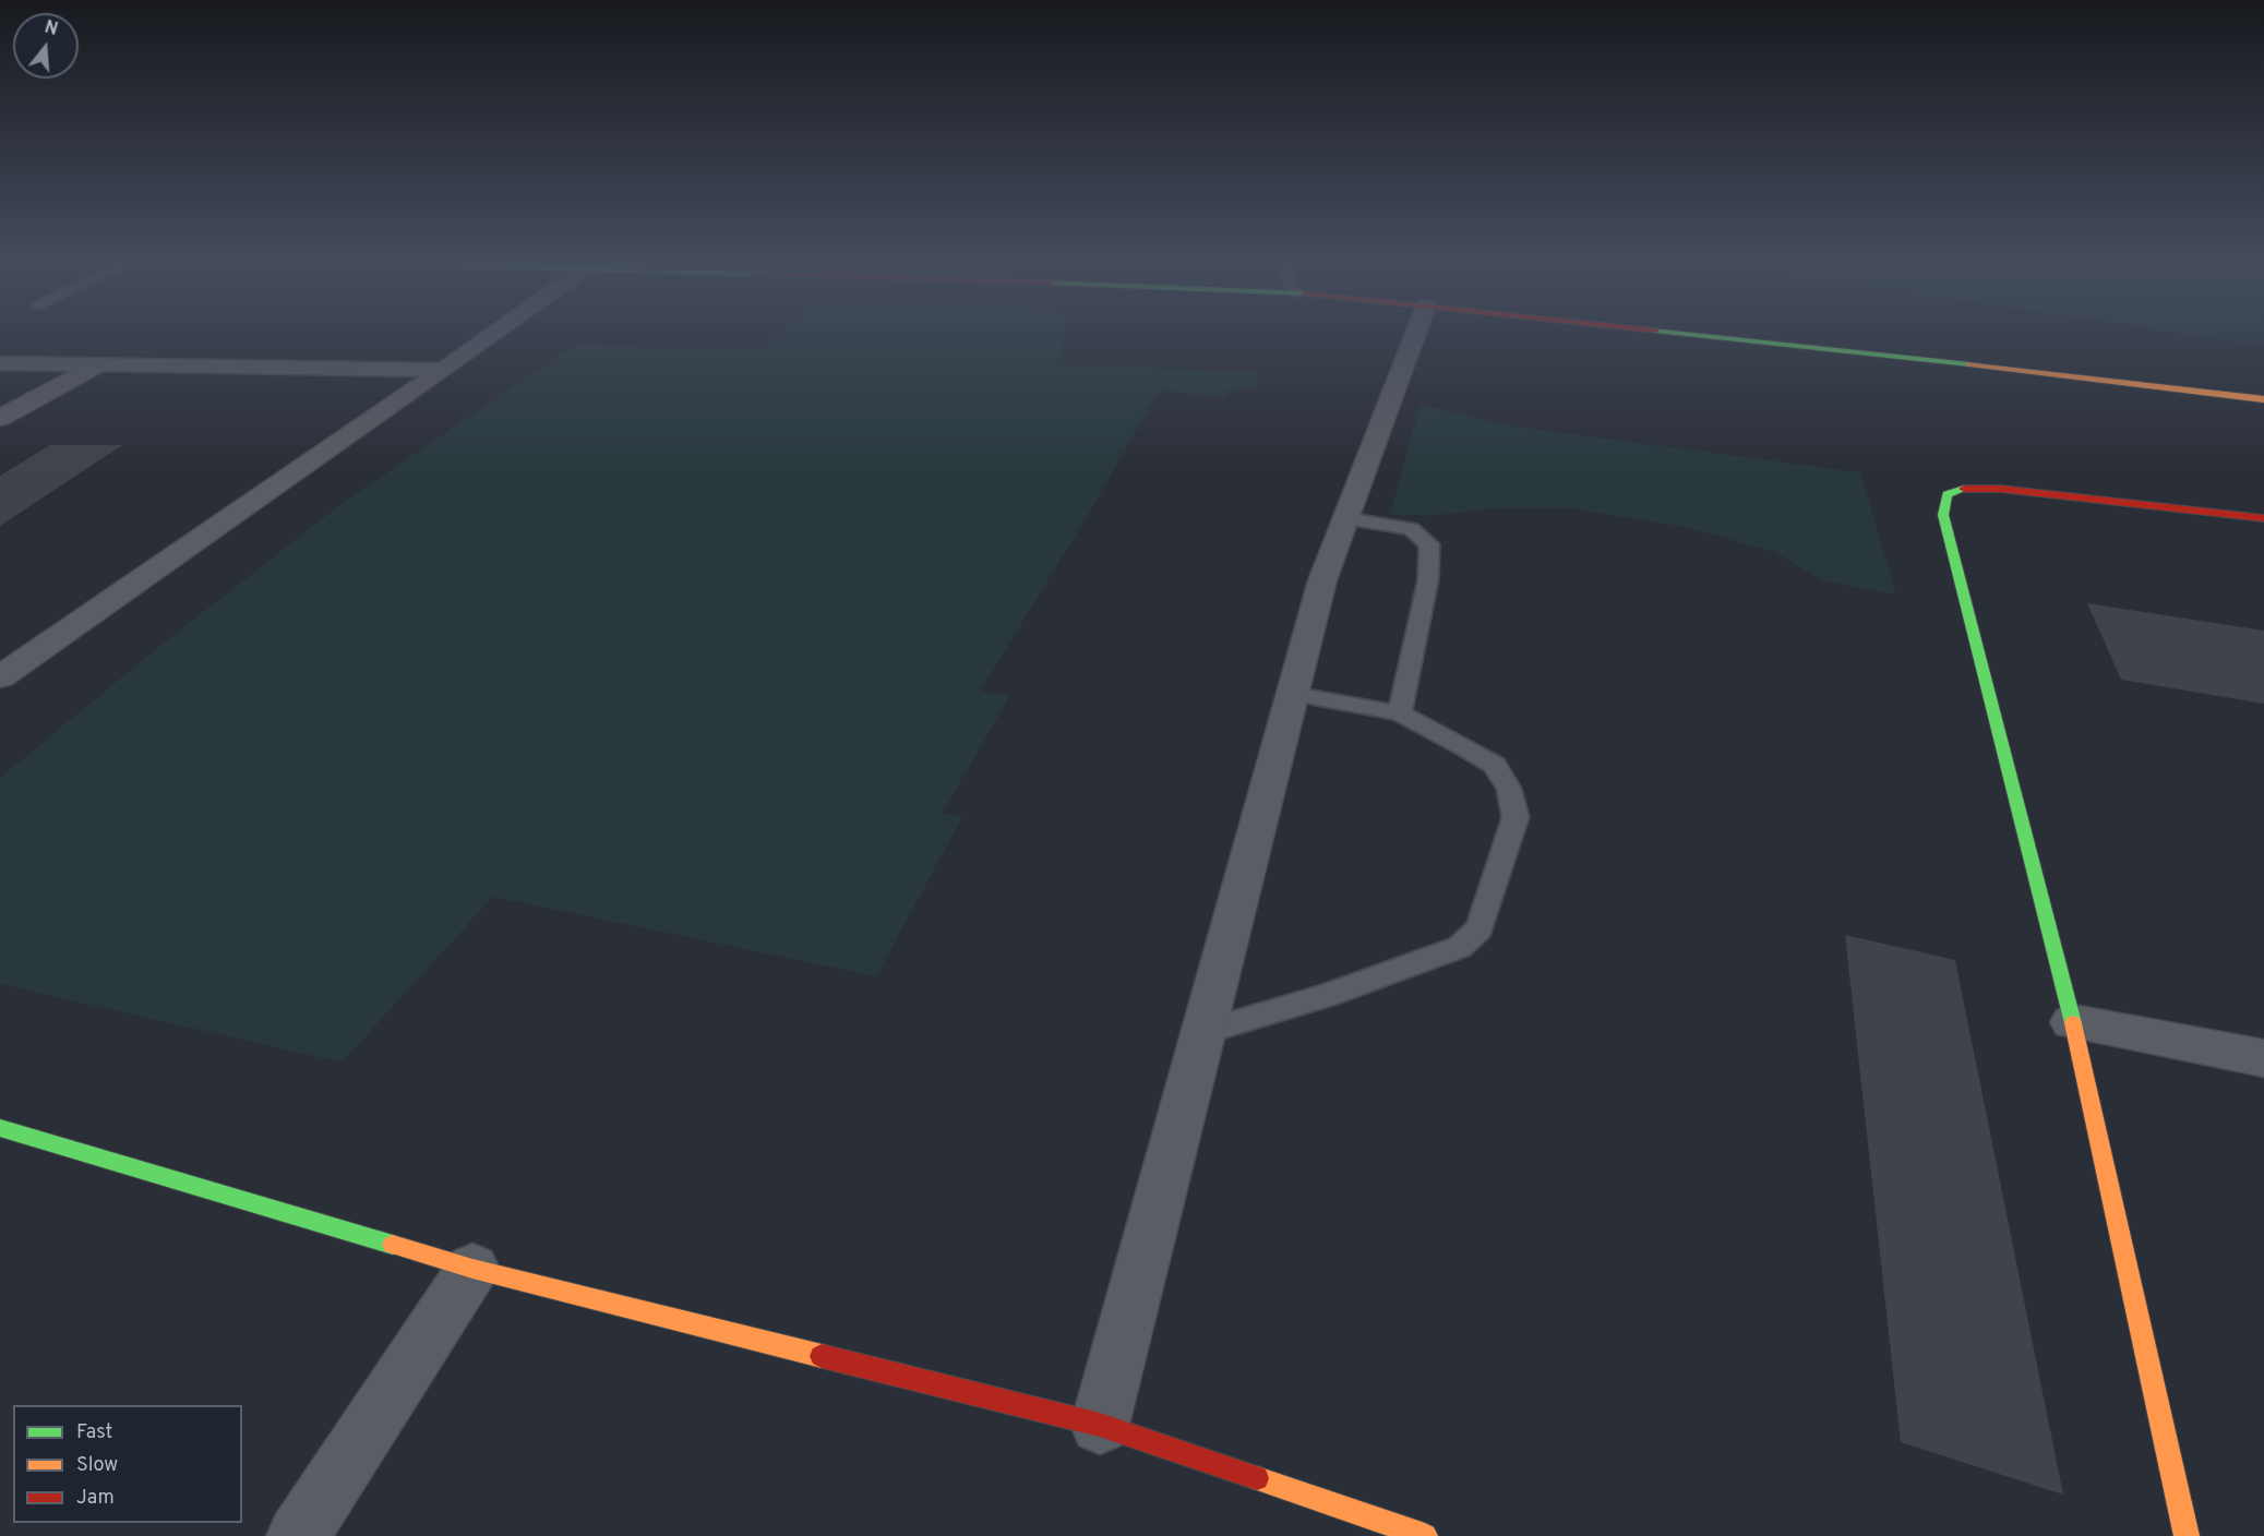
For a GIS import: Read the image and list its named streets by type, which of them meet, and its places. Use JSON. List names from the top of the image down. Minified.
{"legend":["Fast","Slow","Jam"],"north":"top"}
